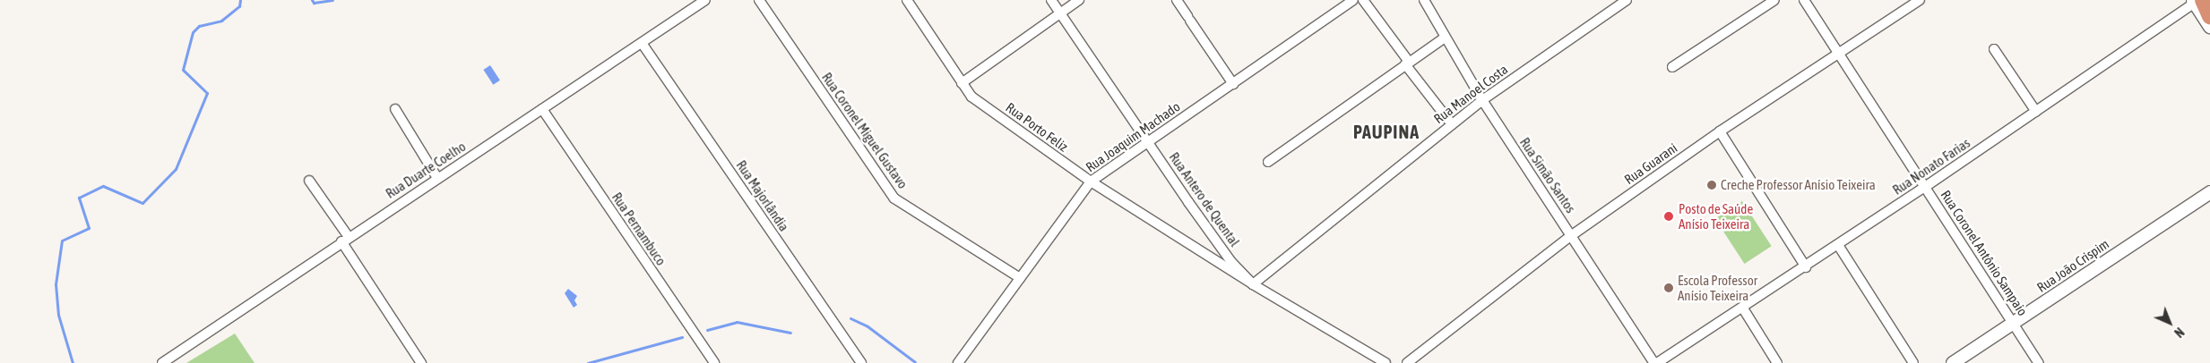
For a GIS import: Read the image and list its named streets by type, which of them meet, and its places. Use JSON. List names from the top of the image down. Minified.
{"streets":{"street":["Rua Manoel Costa","Rua Porto Feliz","Rua Coronel Miguel Gustavo","Rua Joaquim Machado","Rua Guarani","Rua Nonato Farias","Rua Duarte Coelho","Rua Simão Santos","Rua Majorlândia","Rua Antero de Quental","Rua Pernambuco","Rua Coronel Antônio Sampaio","Rua João Crispim"]},"crossings":[["Rua Manoel Costa","Rua Porto Feliz"],["Rua Manoel Costa","Rua Simão Santos"],["Rua Manoel Costa","Rua Antero de Quental"],["Rua Porto Feliz","Rua Joaquim Machado"],["Rua Porto Feliz","Rua Antero de Quental"],["Rua Coronel Miguel Gustavo","Rua Joaquim Machado"],["Rua Joaquim Machado","Rua Antero de Quental"],["Rua Guarani","Rua Simão Santos"],["Rua Guarani","Rua Coronel Antônio Sampaio"],["Rua Nonato Farias","Rua Simão Santos"],["Rua Nonato Farias","Rua Coronel Antônio Sampaio"],["Rua Duarte Coelho","Rua Majorlândia"],["Rua Duarte Coelho","Rua Pernambuco"],["Rua Coronel Antônio Sampaio","Rua João Crispim"]],"districts":["PAUPINA"],"places":["Creche Professor Anísio Teixeira","Posto de Saúde Anísio Teixeira","Escola Professor Anísio Teixeira"],"north":"bottom right"}
